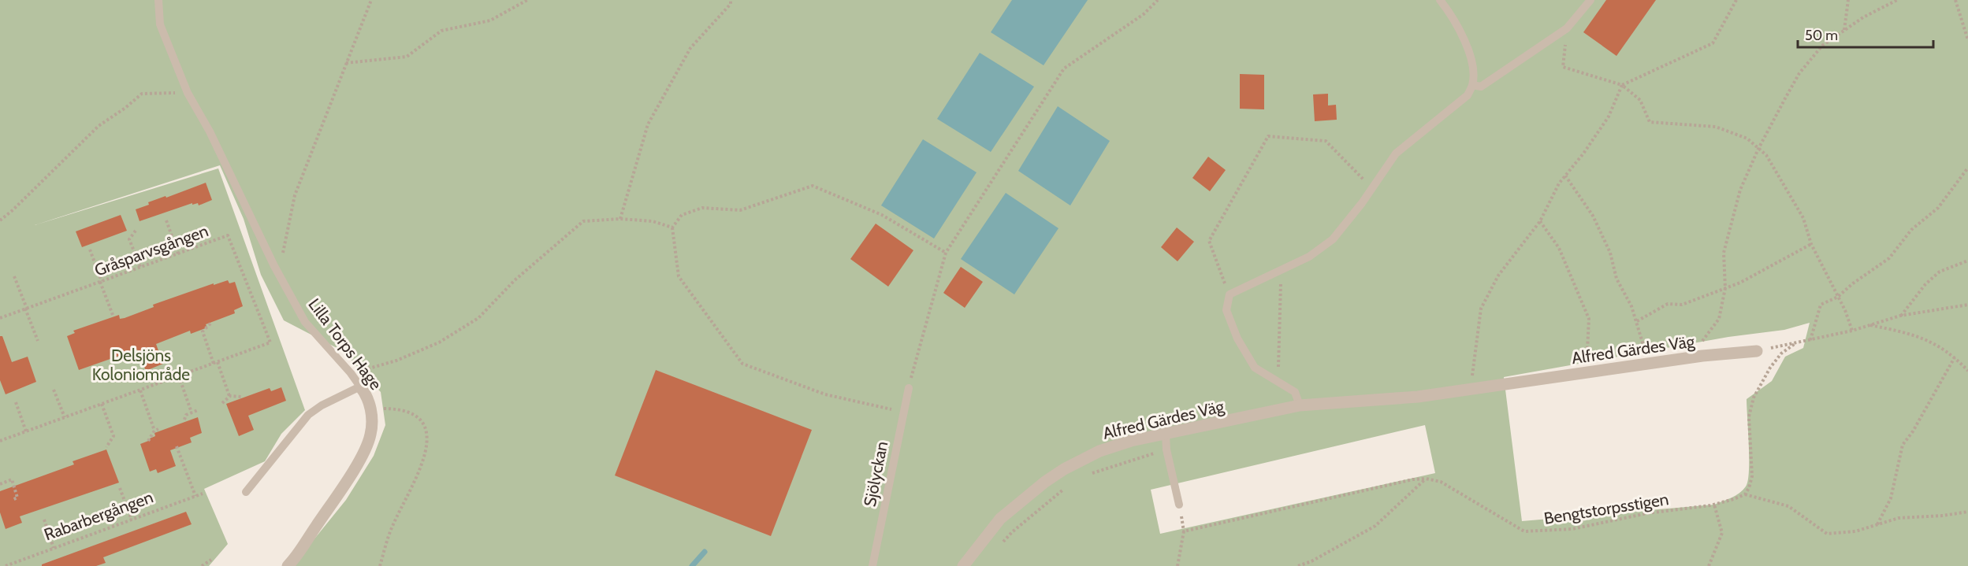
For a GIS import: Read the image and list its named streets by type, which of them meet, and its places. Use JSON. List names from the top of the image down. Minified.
{"streets":{"street":["Lilla Torps Hage","Alfred Gärdes Väg"],"lane":["Sjölyckan"],"path":["Gråsparvsgången","Bengtstorpsstigen","Rabarbergången"]},"parks":["Delsjöns Koloniområde"],"scale_bar":"50 m"}
